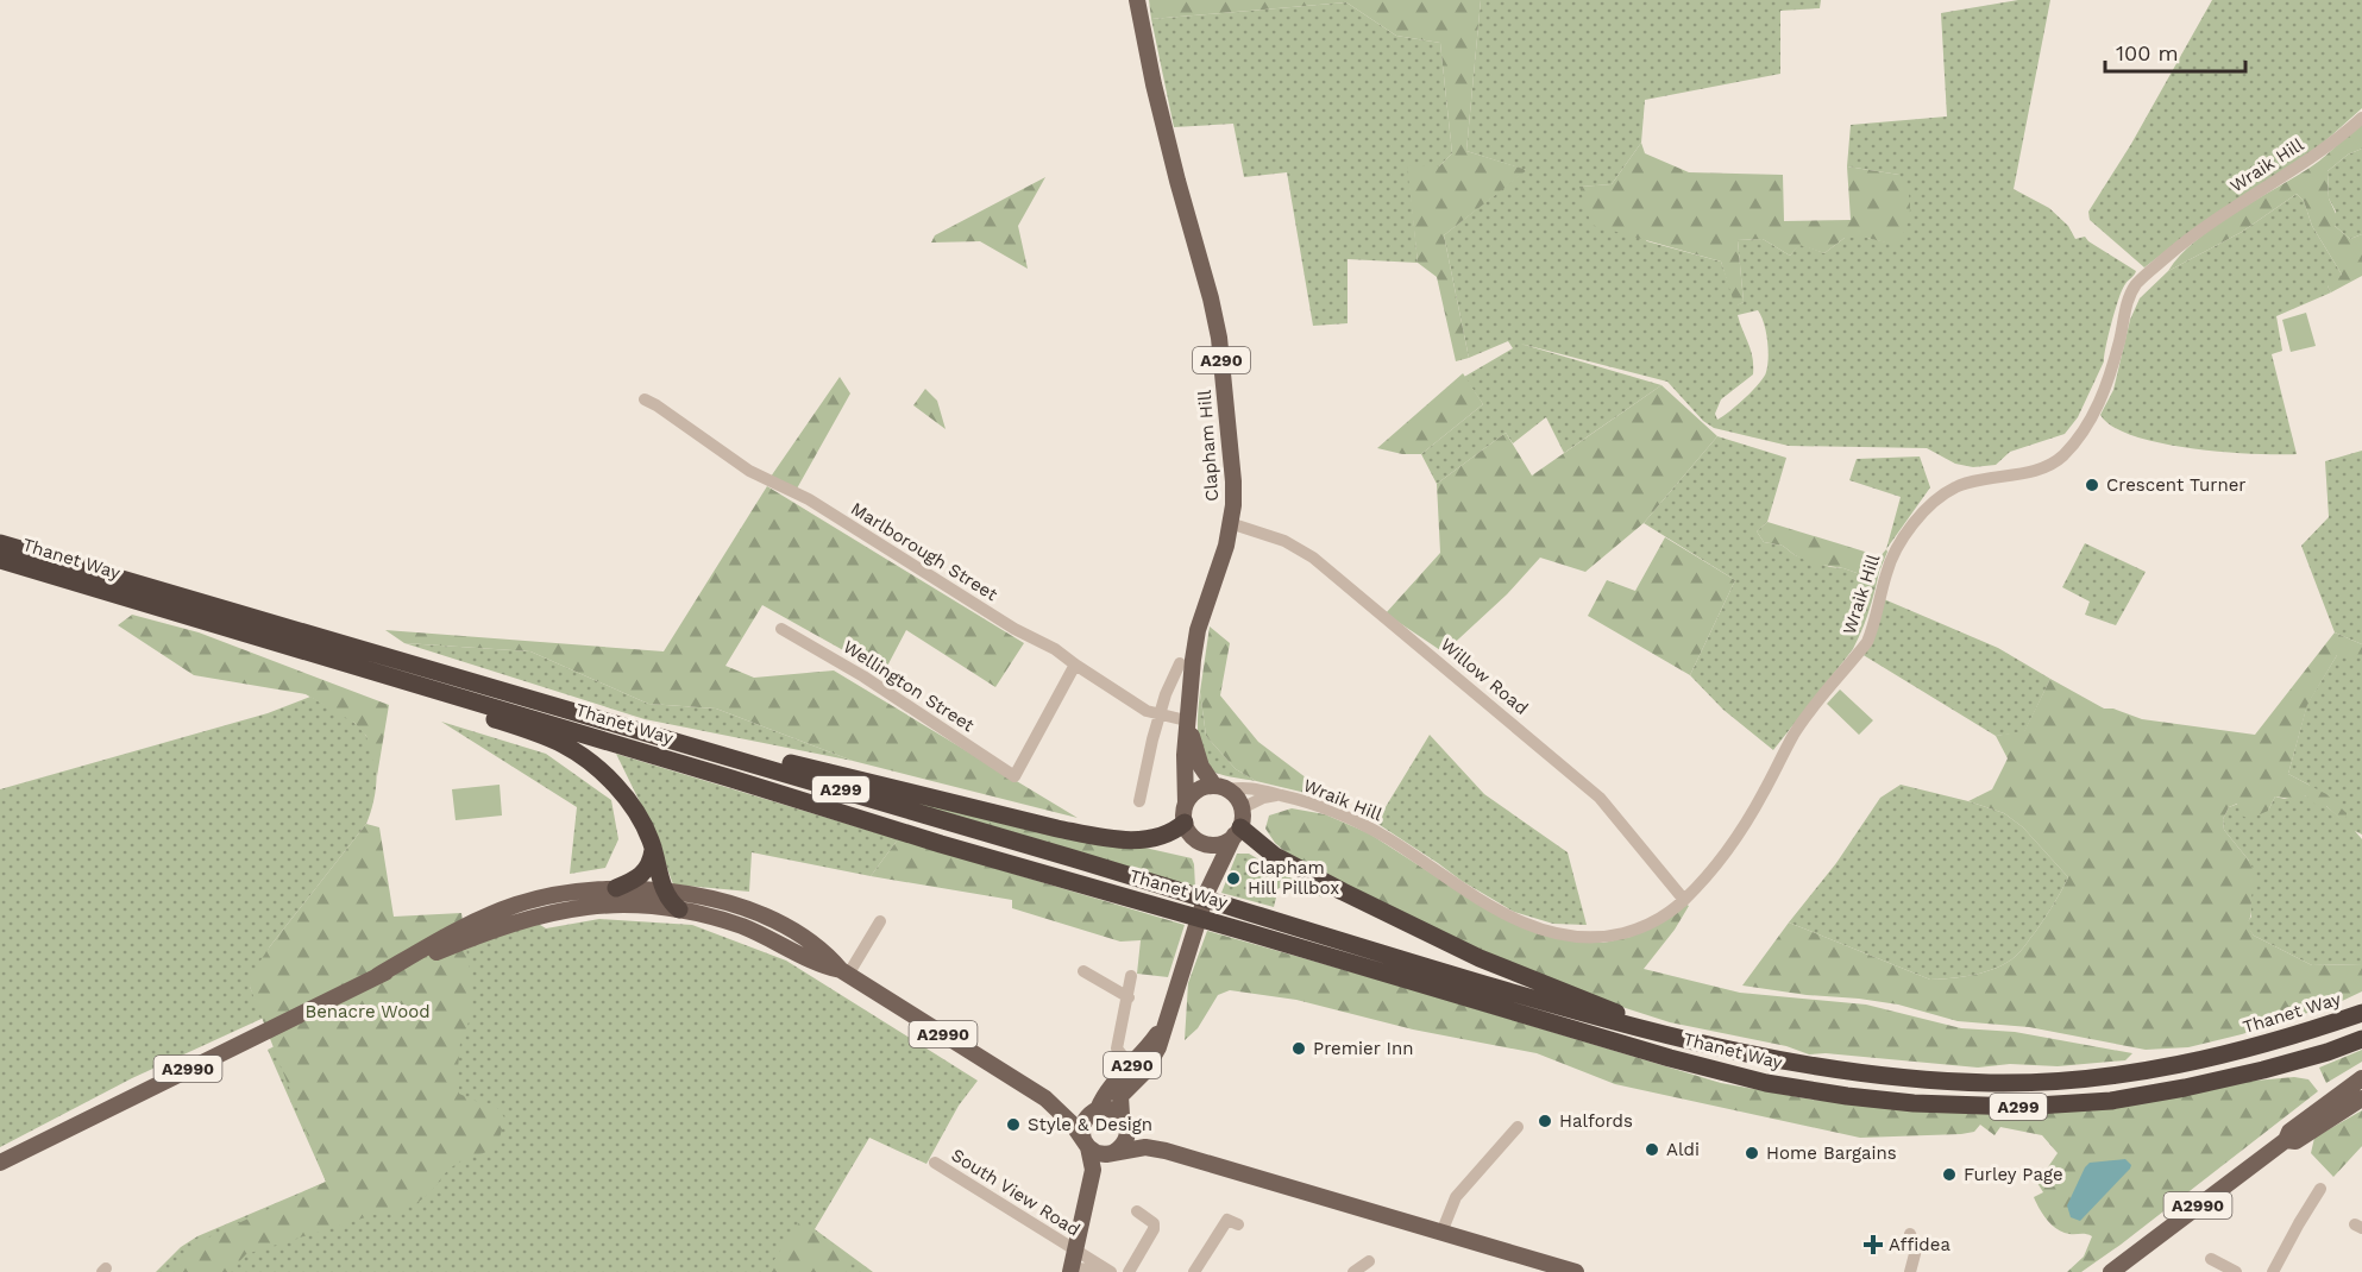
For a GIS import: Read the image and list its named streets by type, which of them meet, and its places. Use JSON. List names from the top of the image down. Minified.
{"streets":{"highway":["Thanet Way","A299"],"main road":["A290","Clapham Hill","A2990"],"street":["Wraik Hill","Marlborough Street","Willow Road","Wellington Street","South View Road"]},"crossings":[["Wraik Hill","A290"],["Wraik Hill","Clapham Hill"],["Wraik Hill","Willow Road"],["A290","Clapham Hill"],["A290","A2990"],["Clapham Hill","Marlborough Street"],["Clapham Hill","Willow Road"],["Marlborough Street","Wellington Street"]],"parks":["Benacre Wood"],"places":{"other":["Crescent Turner","Clapham Hill Pillbox","Premier Inn","Halfords","Style & Design","Aldi","Home Bargains","Furley Page"],"health":["Affidea"]},"scale_bar":"100 m"}
